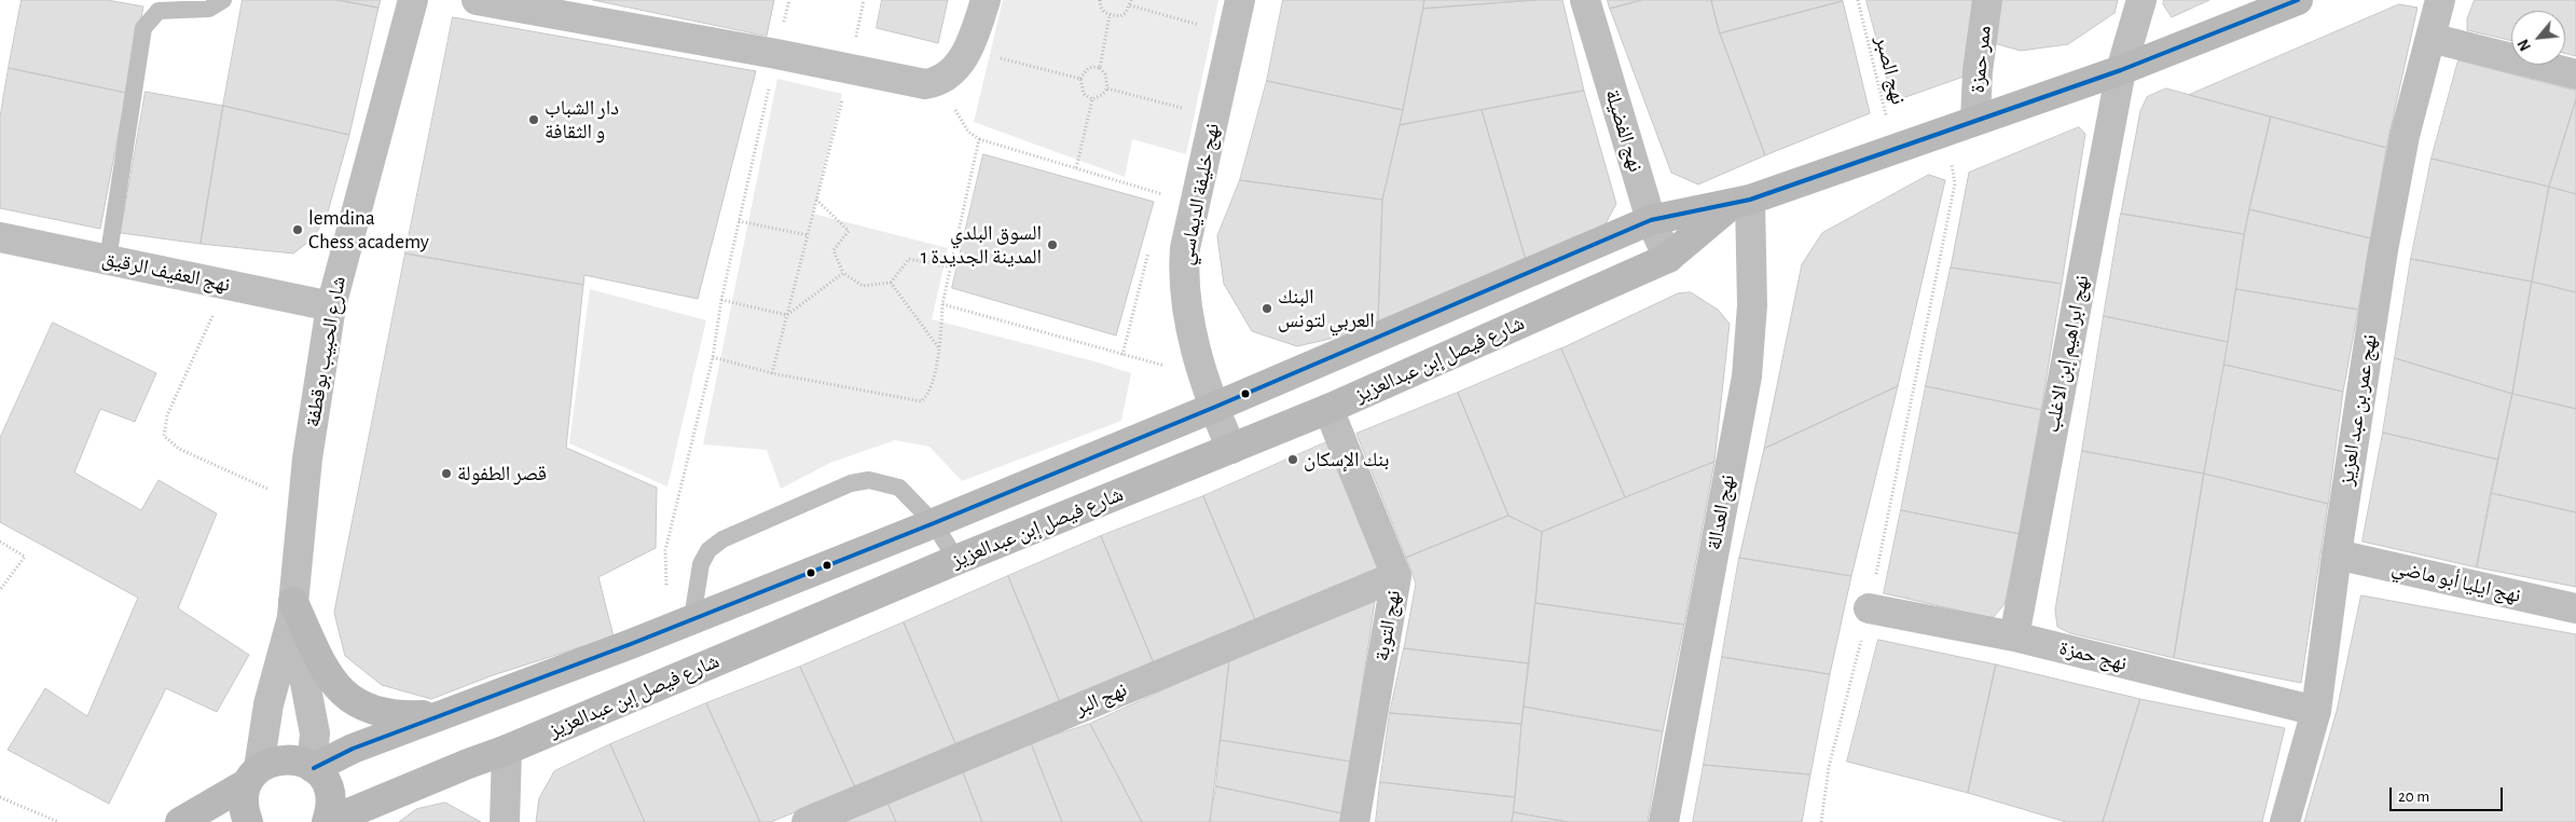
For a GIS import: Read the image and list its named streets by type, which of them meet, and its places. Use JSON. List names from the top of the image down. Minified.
{"streets":{"main road":["شارع فيصل إبن عبدالعزيز"],"street":["ممر حمزة","نهج الفضيلة","نهج خليفة الديماسي","نهج العفيف الرقيق","شارع الحبيب بوقطفة","نهج ابراهيم إبن الاغلب","نهج عمر بن عبد العزيز","نهج العدالة","نهج ايليا أبو ماضي","نهج التوبة","نهج حمزة","نهج البر"],"path":["نهج الصبر"]},"crossings":[["ممر حمزة","شارع فيصل إبن عبدالعزيز"],["نهج الصبر","شارع فيصل إبن عبدالعزيز"],["نهج الفضيلة","شارع فيصل إبن عبدالعزيز"],["نهج خليفة الديماسي","شارع فيصل إبن عبدالعزيز"],["نهج العفيف الرقيق","شارع الحبيب بوقطفة"],["نهج ابراهيم إبن الاغلب","شارع فيصل إبن عبدالعزيز"],["نهج ابراهيم إبن الاغلب","نهج حمزة"],["شارع فيصل إبن عبدالعزيز","نهج العدالة"],["شارع فيصل إبن عبدالعزيز","نهج التوبة"],["نهج عمر بن عبد العزيز","نهج ايليا أبو ماضي"],["نهج عمر بن عبد العزيز","نهج حمزة"],["نهج التوبة","نهج البر"]],"places":["دار الشباب و الثقافة","lemdina Chess academy","السوق البلدي المدينة الجديدة 1","البنك العربي لتونس","بنك الإسكان","قصر الطفولة"],"scale_bar":"20 m","north":"bottom left"}
